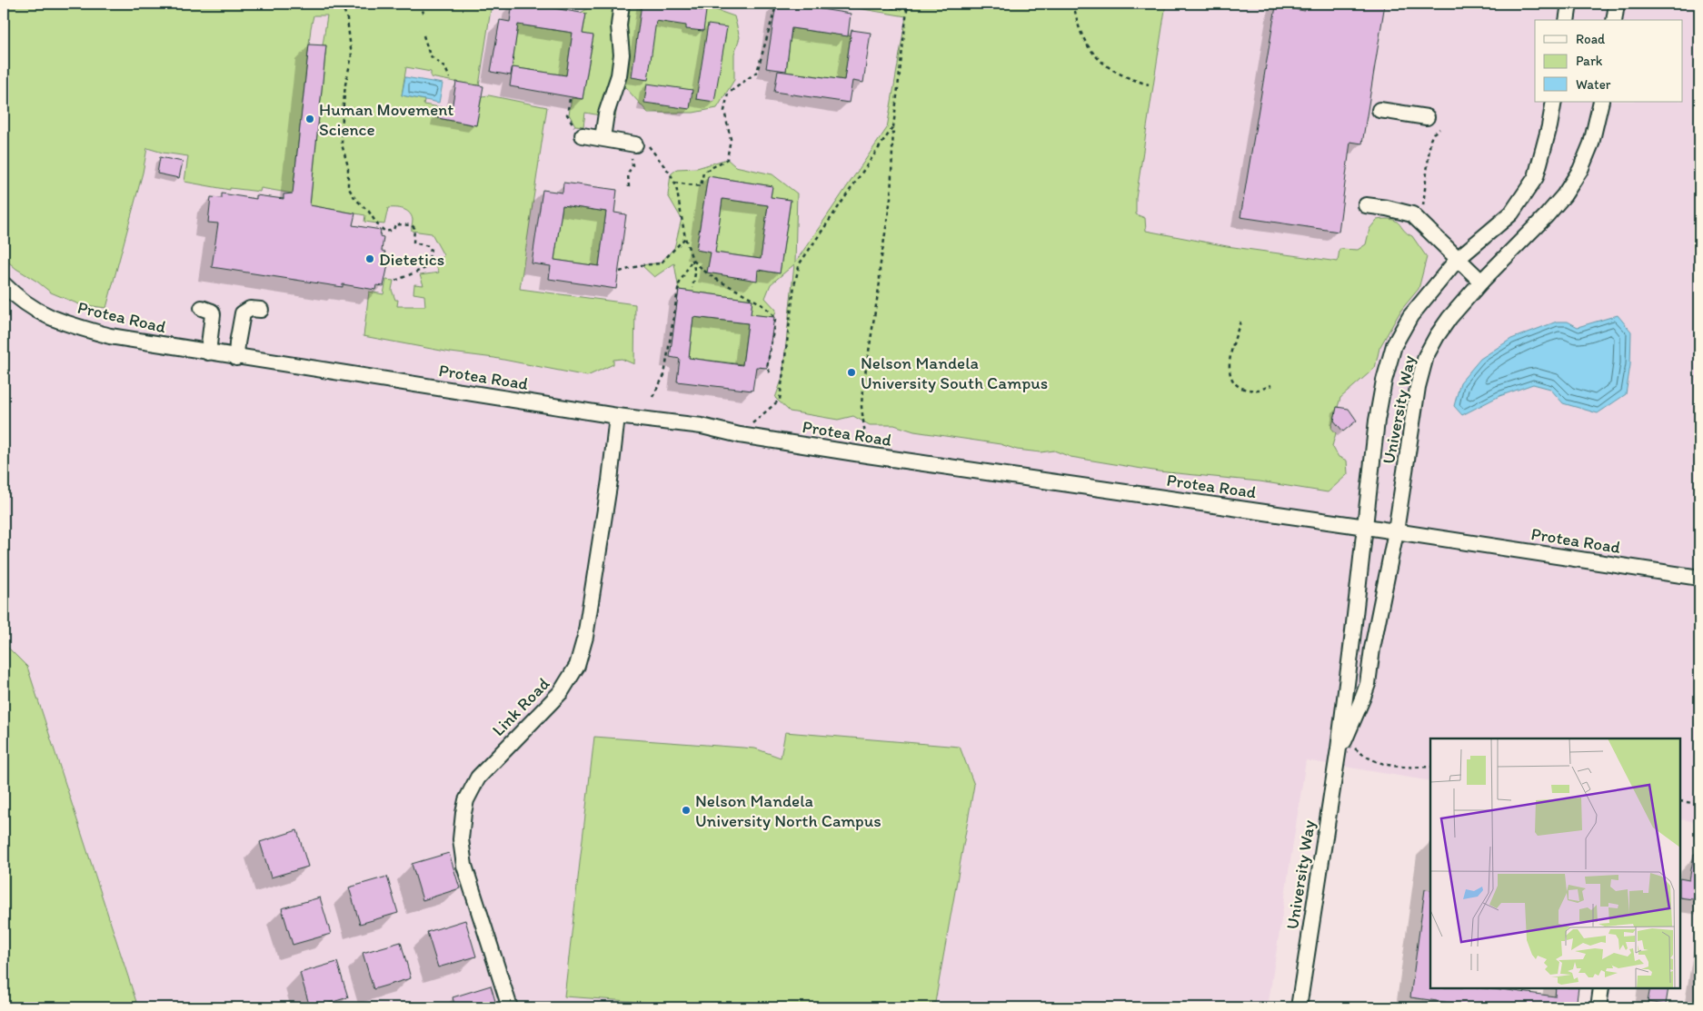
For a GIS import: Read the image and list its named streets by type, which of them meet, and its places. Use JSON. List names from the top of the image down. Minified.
{"streets":{"lane":["Protea Road","University Way","Link Road"]},"crossings":[["Protea Road","University Way"],["Protea Road","Link Road"]],"places":["Human Movement Science","Dietetics","Nelson Mandela University South Campus","Nelson Mandela University North Campus"],"legend":["Road","Park","Water"]}
